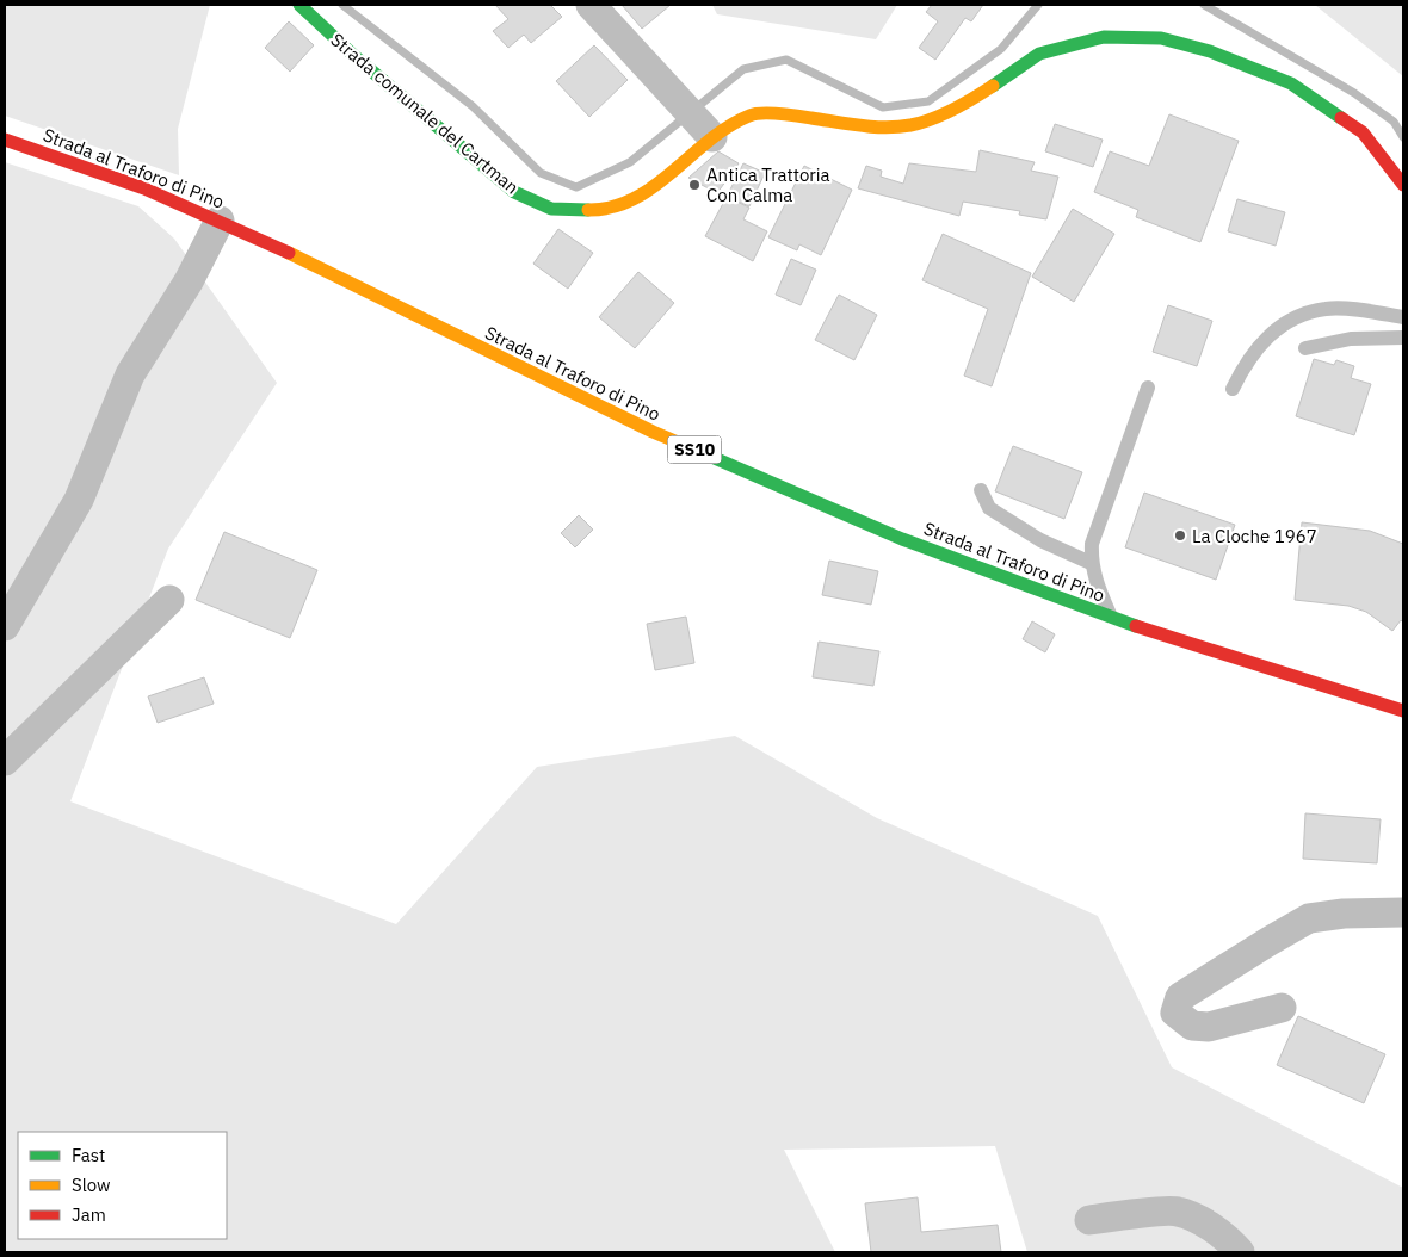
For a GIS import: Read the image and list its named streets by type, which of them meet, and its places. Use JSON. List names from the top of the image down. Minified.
{"streets":{"main road":["Strada comunale del Cartman","Strada al Traforo di Pino","SS10"]},"places":["Antica Trattoria Con Calma","La Cloche 1967"],"legend":["Fast","Slow","Jam"]}
